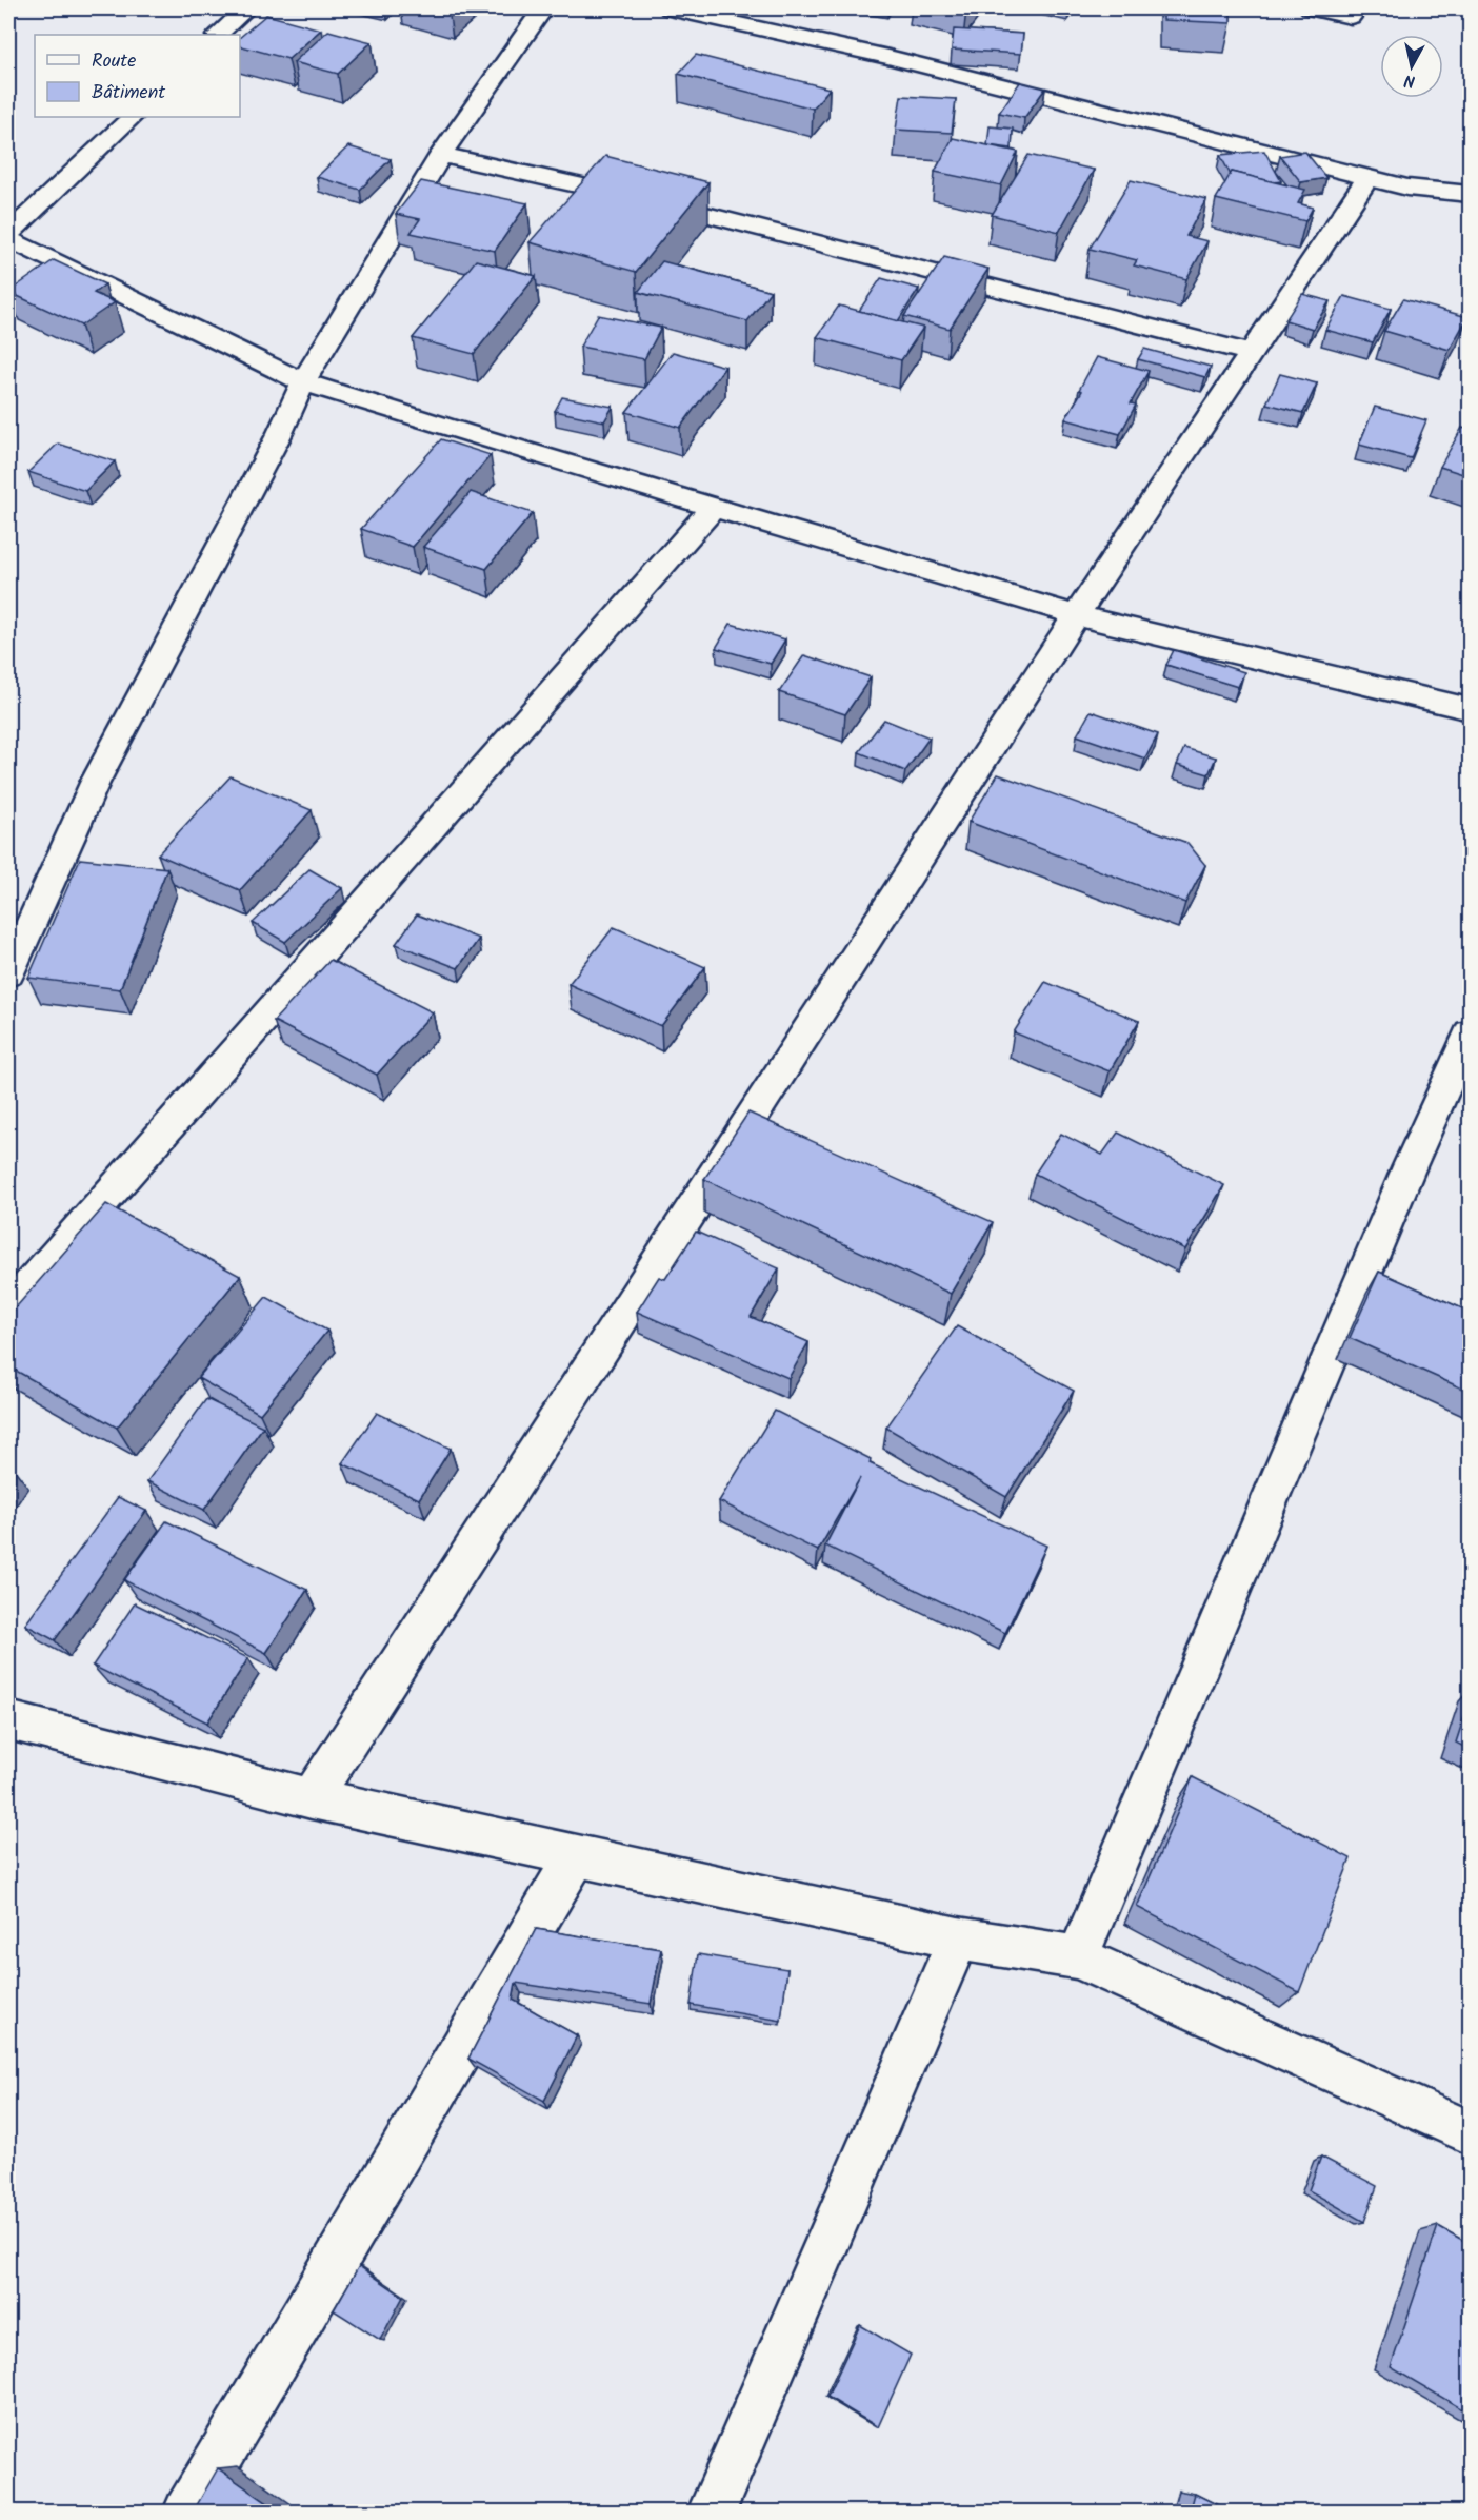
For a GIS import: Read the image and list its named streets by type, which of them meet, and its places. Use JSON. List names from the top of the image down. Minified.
{"legend":["Route","Bâtiment"],"north":"bottom"}
